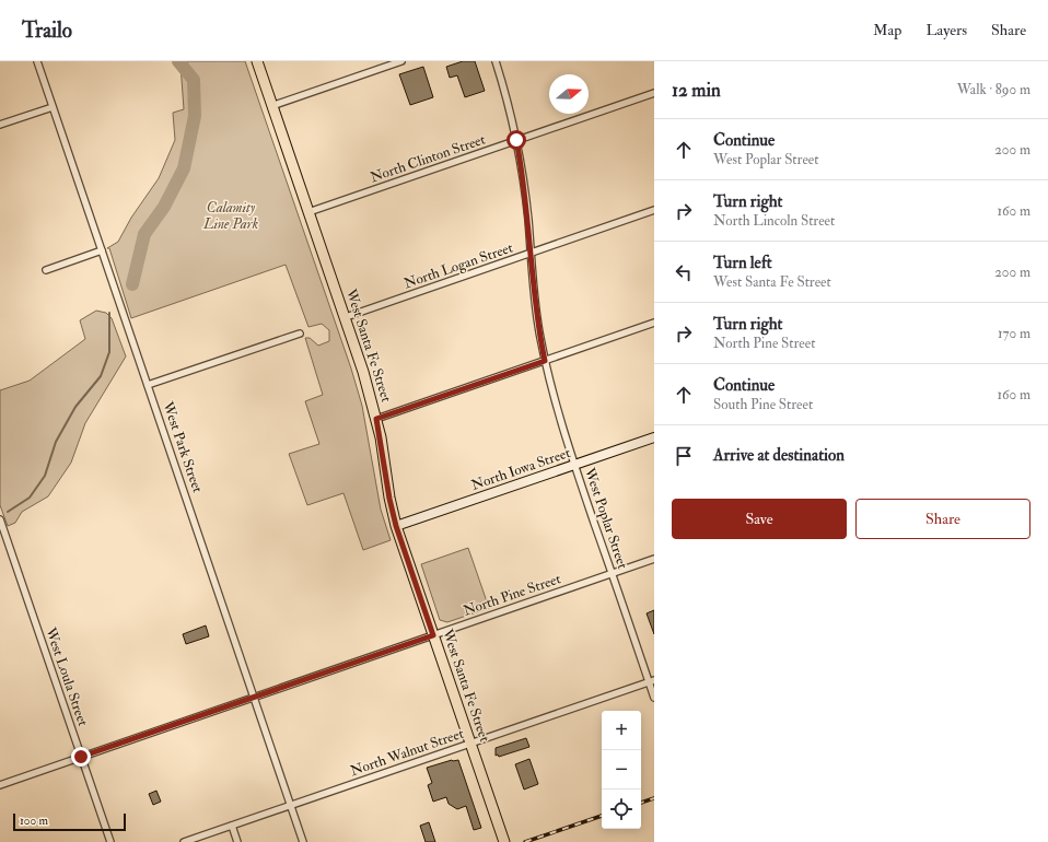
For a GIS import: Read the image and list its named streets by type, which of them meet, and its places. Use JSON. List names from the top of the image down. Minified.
{"streets":{"main road":["West Santa Fe Street"],"street":["North Clinton Street","North Logan Street","West Park Street","North Iowa Street","West Poplar Street","North Pine Street","West Loula Street","North Walnut Street"]},"crossings":[["North Clinton Street","West Santa Fe Street"],["North Clinton Street","West Poplar Street"],["North Logan Street","West Santa Fe Street"],["North Logan Street","West Poplar Street"],["West Santa Fe Street","North Iowa Street"],["West Santa Fe Street","North Pine Street"],["West Santa Fe Street","North Walnut Street"],["West Park Street","North Pine Street"],["West Park Street","North Walnut Street"],["North Iowa Street","West Poplar Street"],["West Poplar Street","North Pine Street"],["West Poplar Street","North Walnut Street"],["North Pine Street","West Loula Street"]],"parks":["Calamity Line Park"],"scale_bar":"100 m","north":"right","page":{"header":"Trailo","nav":["Map","Layers","Share"],"heading":["12 min","Walk · 890 m"],"list":[["Continue","West Poplar Street","200 m"],["Turn right","North Lincoln Street","160 m"],["Turn left","West Santa Fe Street","200 m"],["Turn right","North Pine Street","170 m"],["Continue","South Pine Street","160 m"],"Arrive at destination"],"buttons":["Save","Share"],"map_buttons":["+","−"],"scale":"100 m"}}
